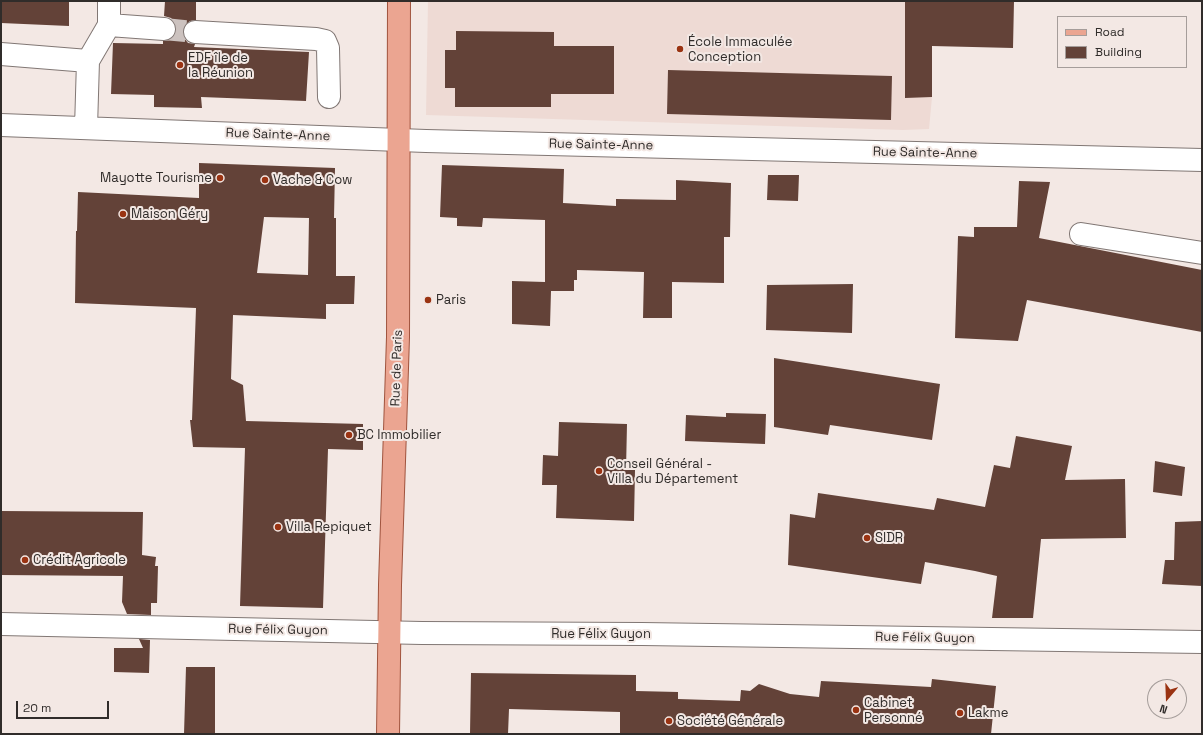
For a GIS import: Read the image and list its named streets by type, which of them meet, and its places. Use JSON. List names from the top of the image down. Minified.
{"streets":{"main road":["Rue de Paris"],"street":["Rue Sainte-Anne","Rue Félix Guyon"]},"crossings":[["Rue Sainte-Anne","Rue de Paris"],["Rue de Paris","Rue Félix Guyon"]],"places":["École Immaculée Conception","EDF île de la Réunion","Mayotte Tourisme","Vache & Cow","Maison Géry","Paris","BC Immobilier","Conseil Général - Villa du Département","Villa Repiquet","SIDR","Crédit Agricole","Cabinet Personné","Lakme","Société Générale"],"legend":["Road","Building"],"scale_bar":"20 m","north":"bottom"}
